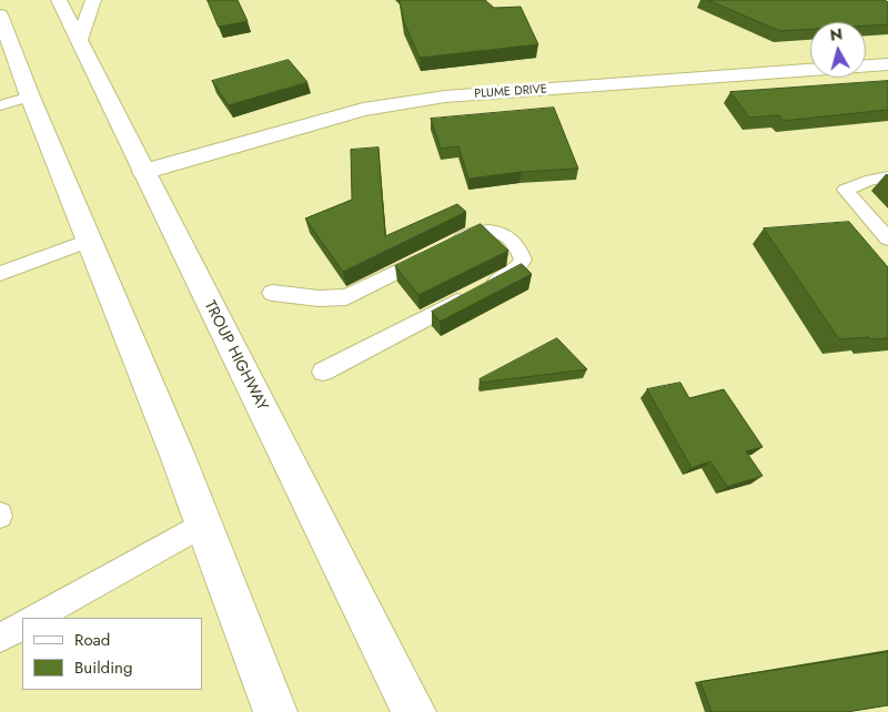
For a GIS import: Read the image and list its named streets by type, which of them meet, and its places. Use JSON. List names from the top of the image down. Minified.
{"streets":{"main road":["PLUME DRIVE","TROUP HIGHWAY"]},"crossings":[["PLUME DRIVE","TROUP HIGHWAY"]],"legend":["Road","Building"],"north":"top"}
